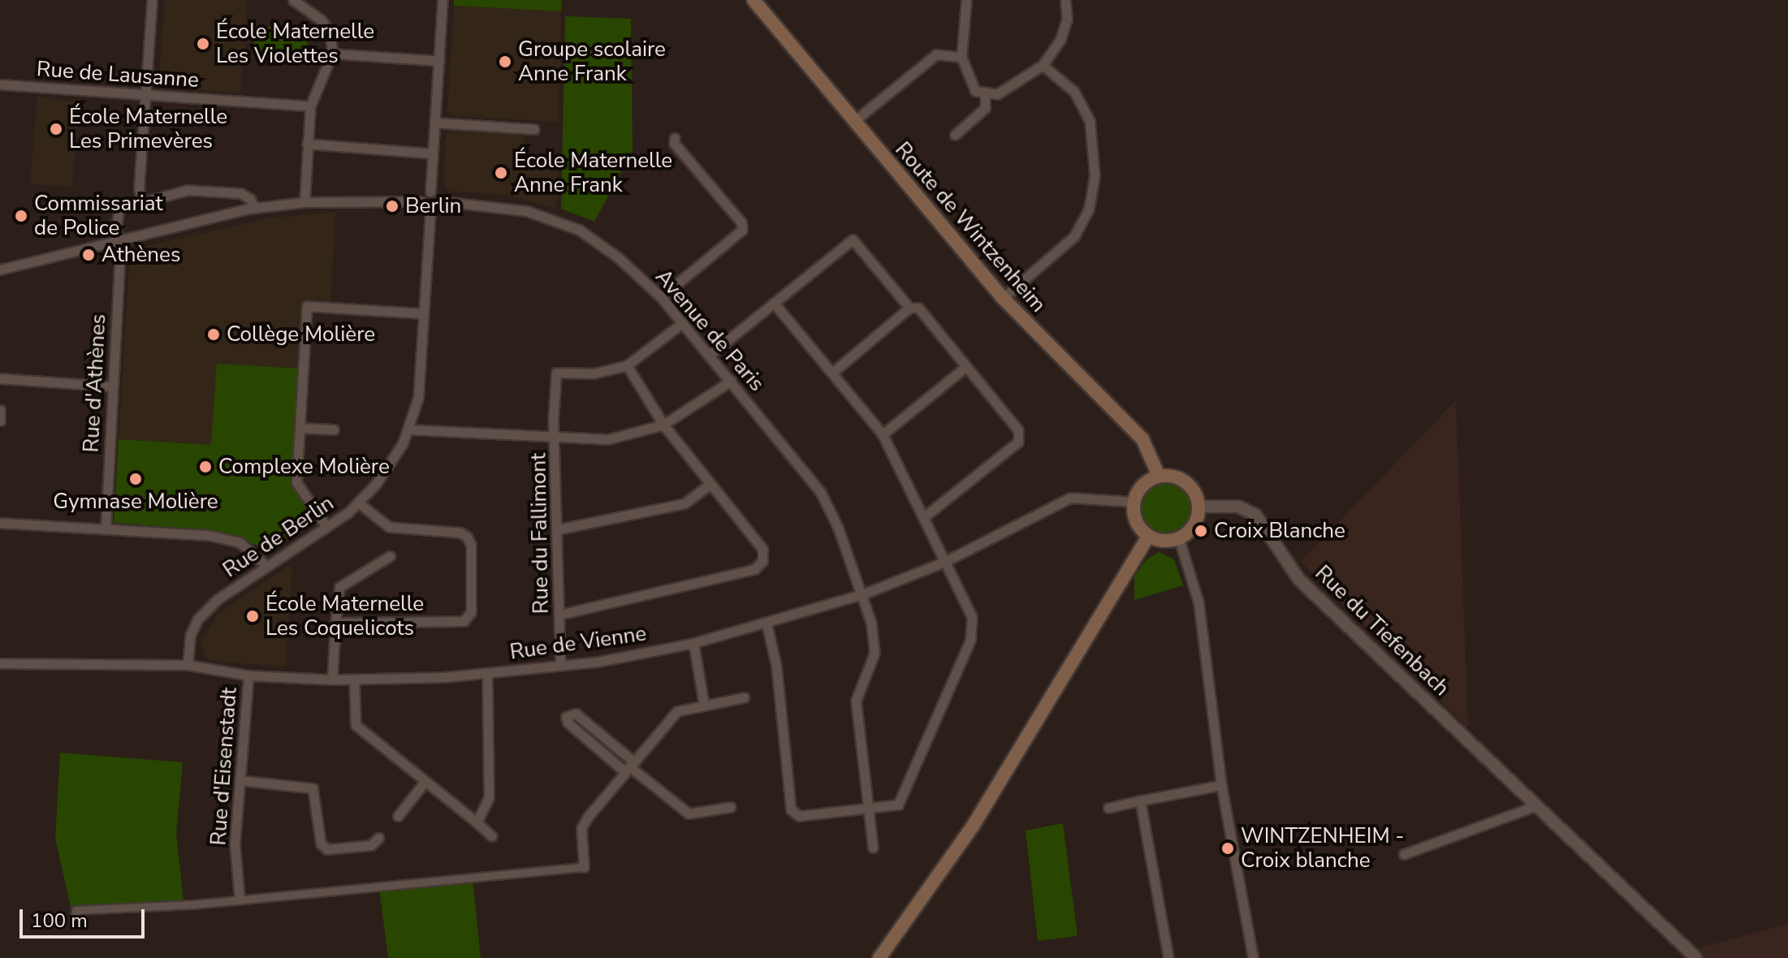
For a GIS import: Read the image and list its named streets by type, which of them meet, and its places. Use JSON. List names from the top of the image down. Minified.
{"streets":{"main road":["Route de Wintzenheim"],"street":["Rue de Lausanne","Avenue de Paris","Rue d'Athènes","Rue du Fallimont","Rue de Berlin","Rue du Tiefenbach","Rue de Vienne","Rue d'Eisenstadt"]},"crossings":[["Route de Wintzenheim","Rue du Tiefenbach"],["Route de Wintzenheim","Rue de Vienne"],["Avenue de Paris","Rue de Berlin"],["Avenue de Paris","Rue de Vienne"],["Rue du Fallimont","Rue de Vienne"],["Rue de Berlin","Rue de Vienne"],["Rue du Tiefenbach","Rue de Vienne"],["Rue de Vienne","Rue d'Eisenstadt"]],"places":["École Maternelle Les Violettes","Groupe scolaire Anne Frank","École Maternelle Les Primevères","École Maternelle Anne Frank","Berlin","Commissariat de Police","Athènes","Collège Molière","Complexe Molière","Gymnase Molière","Croix Blanche","École Maternelle Les Coquelicots","WINTZENHEIM - Croix blanche"],"scale_bar":"100 m"}
